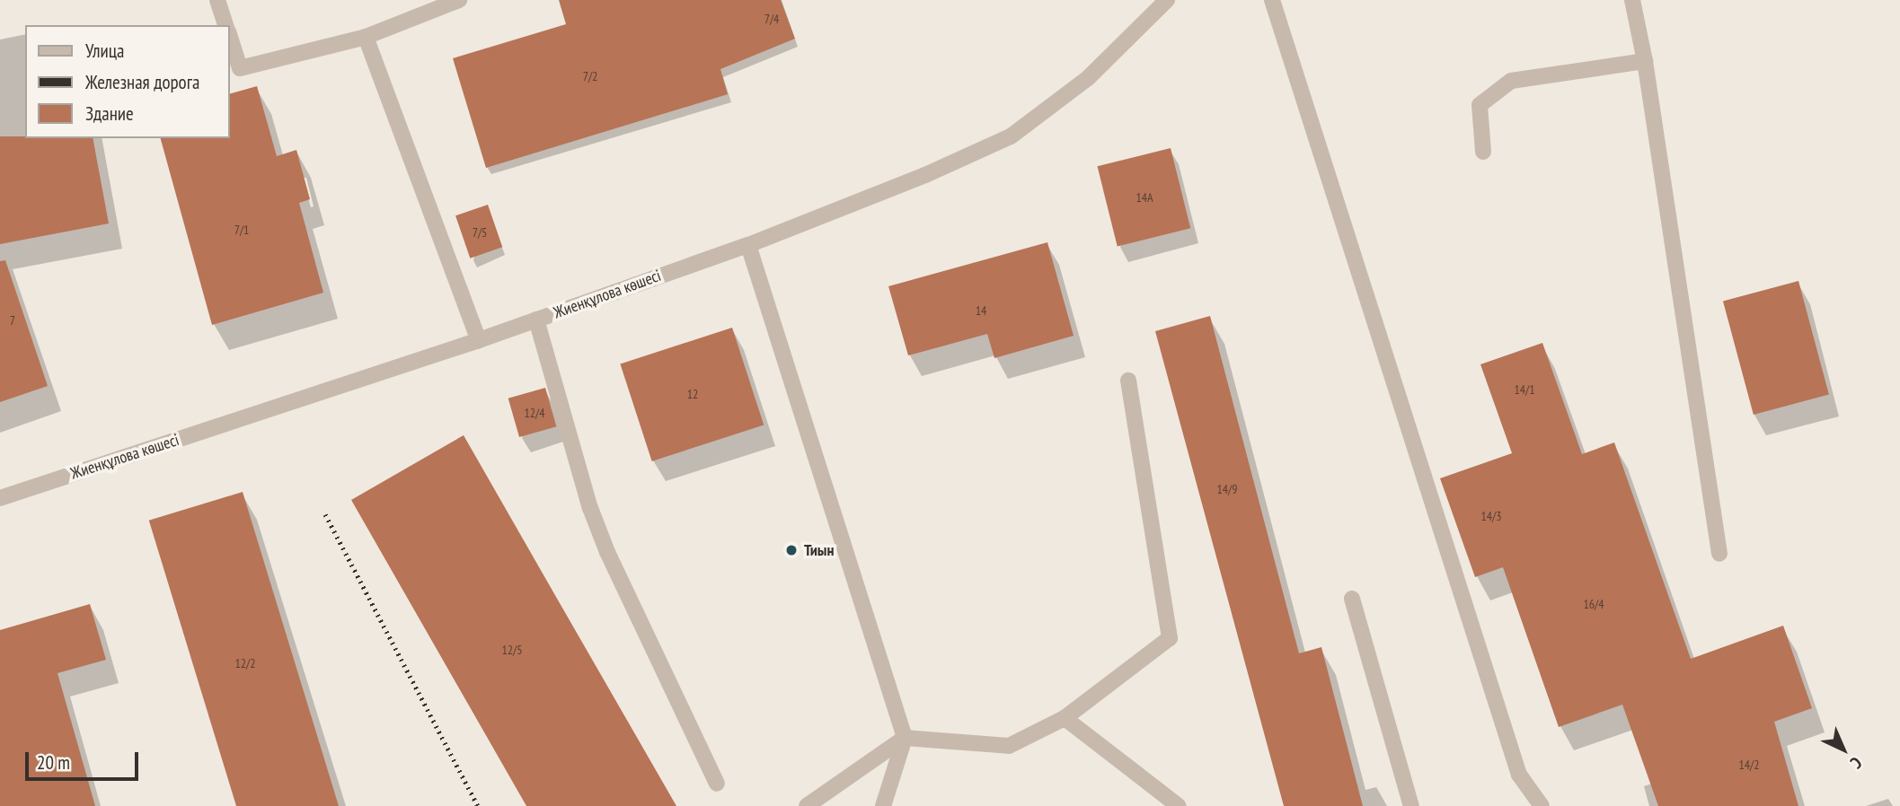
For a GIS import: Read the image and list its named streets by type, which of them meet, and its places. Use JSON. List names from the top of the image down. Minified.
{"streets":{"street":["Жиенқұлова көшесі"]},"places":["Тиын"],"house_numbers":["7/4","7/2","14А","7/1","7/5","14","7","14/1","12","12/4","14/9","14/3","16/4","12/5","12/2","14/2"],"legend":["Улица","Железная дорога","Здание"],"scale_bar":"20 m","north":"bottom right"}
